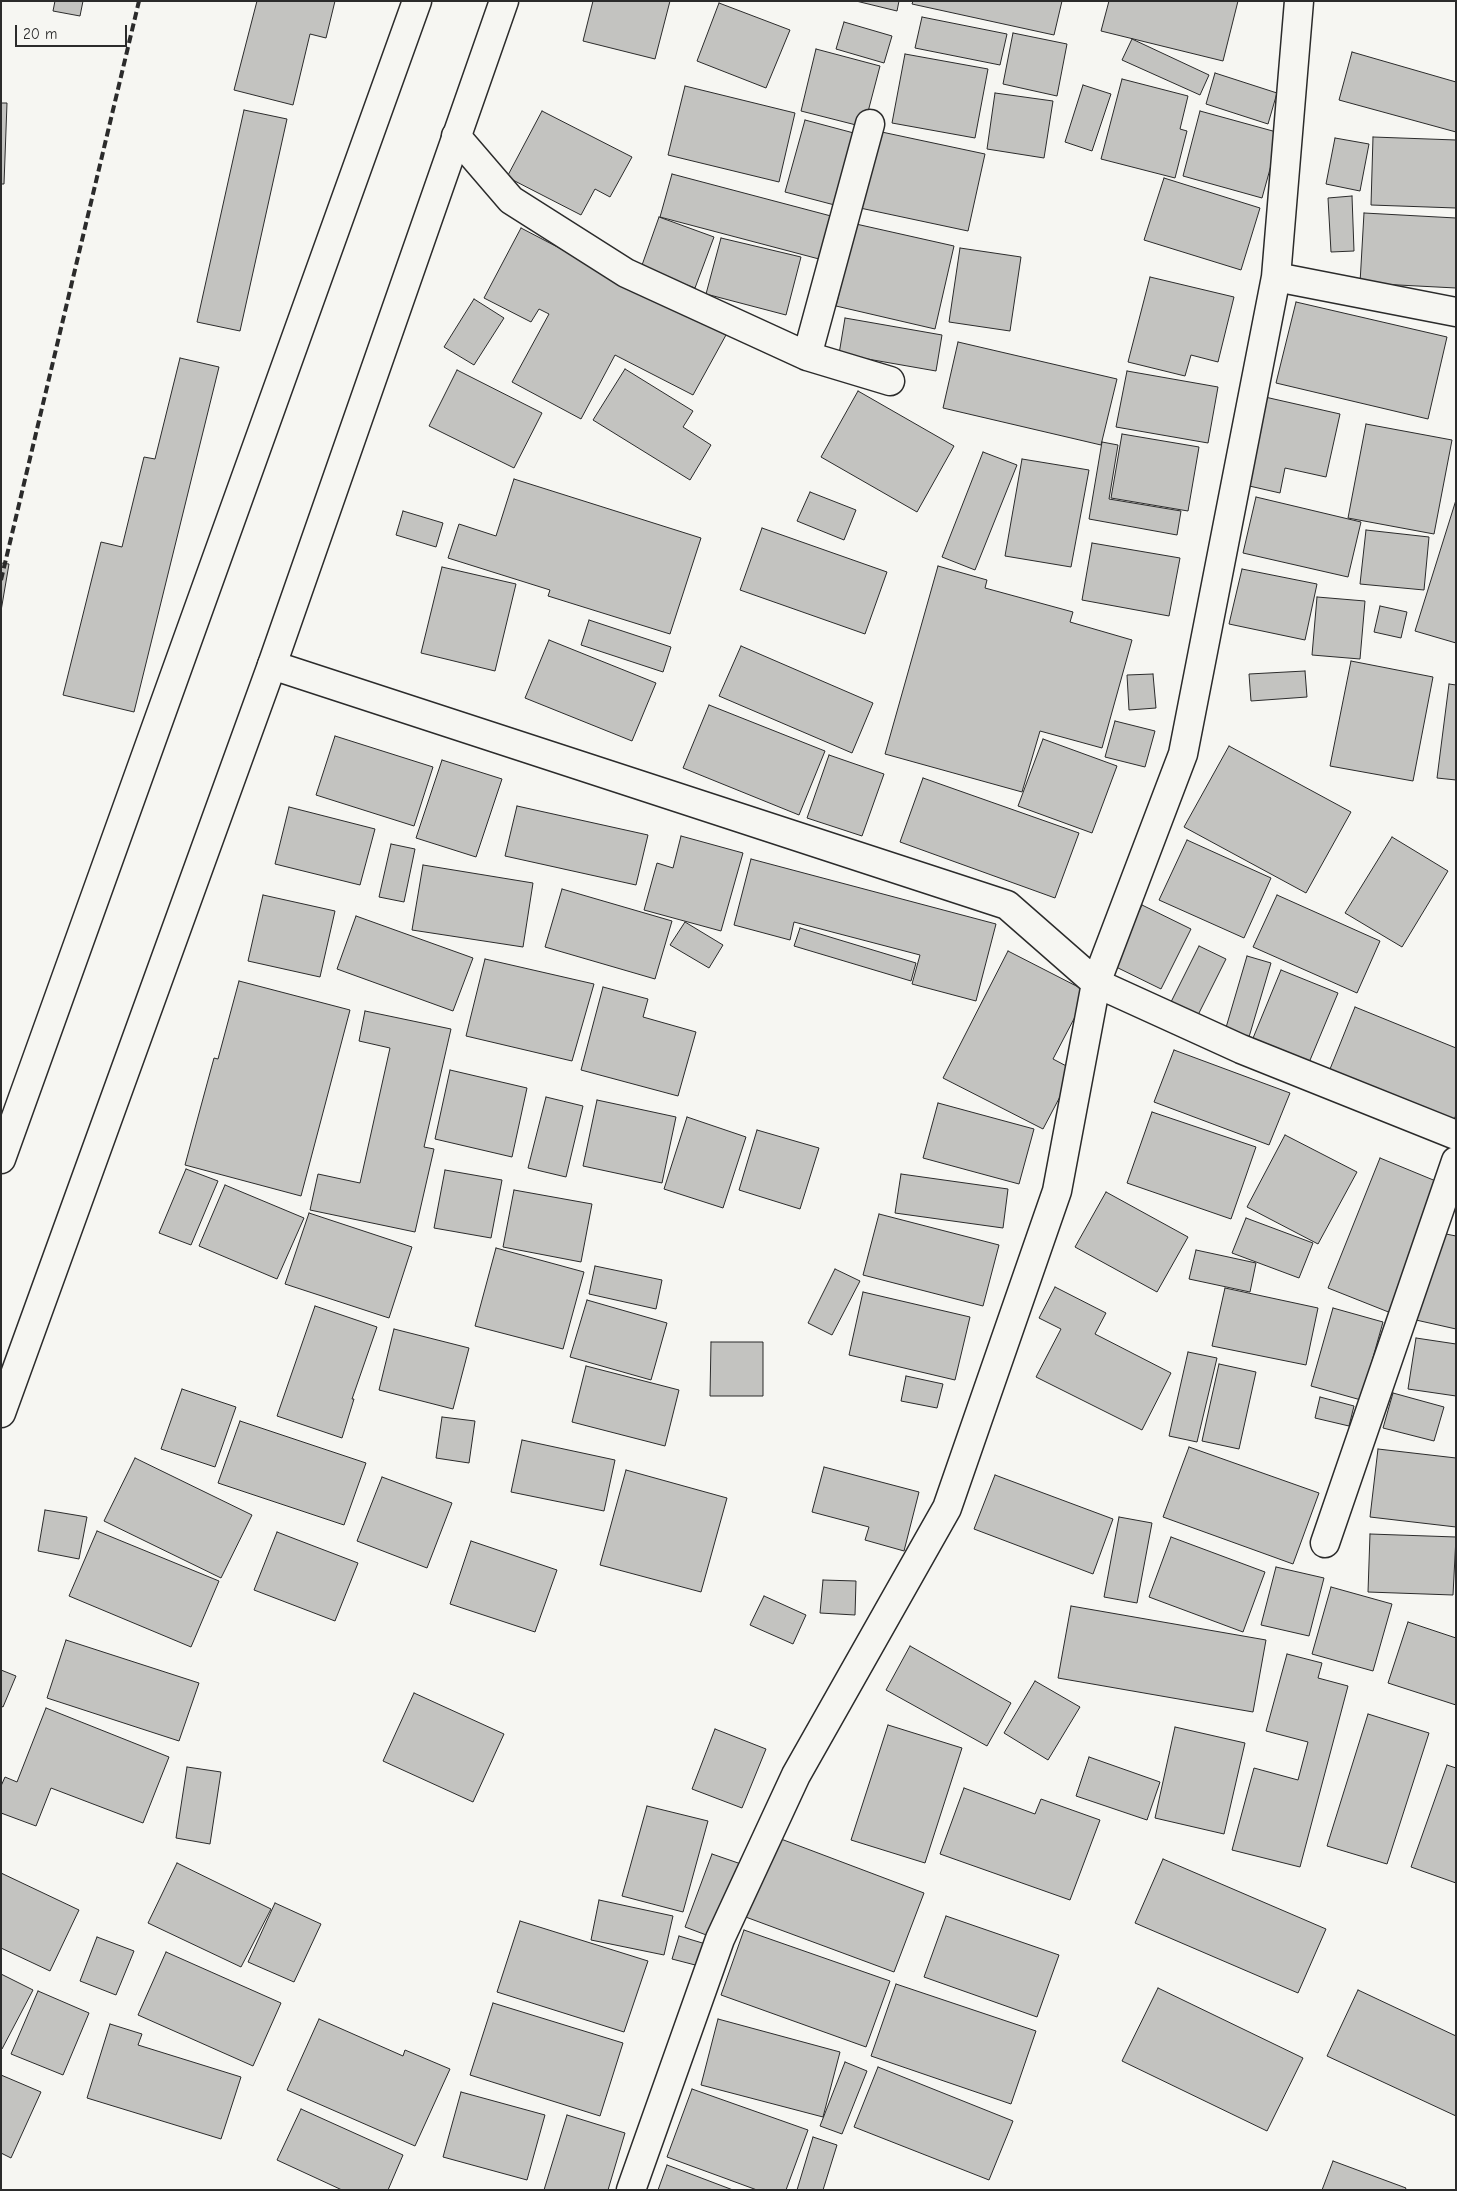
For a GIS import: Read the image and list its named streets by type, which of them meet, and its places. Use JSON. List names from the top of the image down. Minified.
{"scale_bar":"20 m"}
